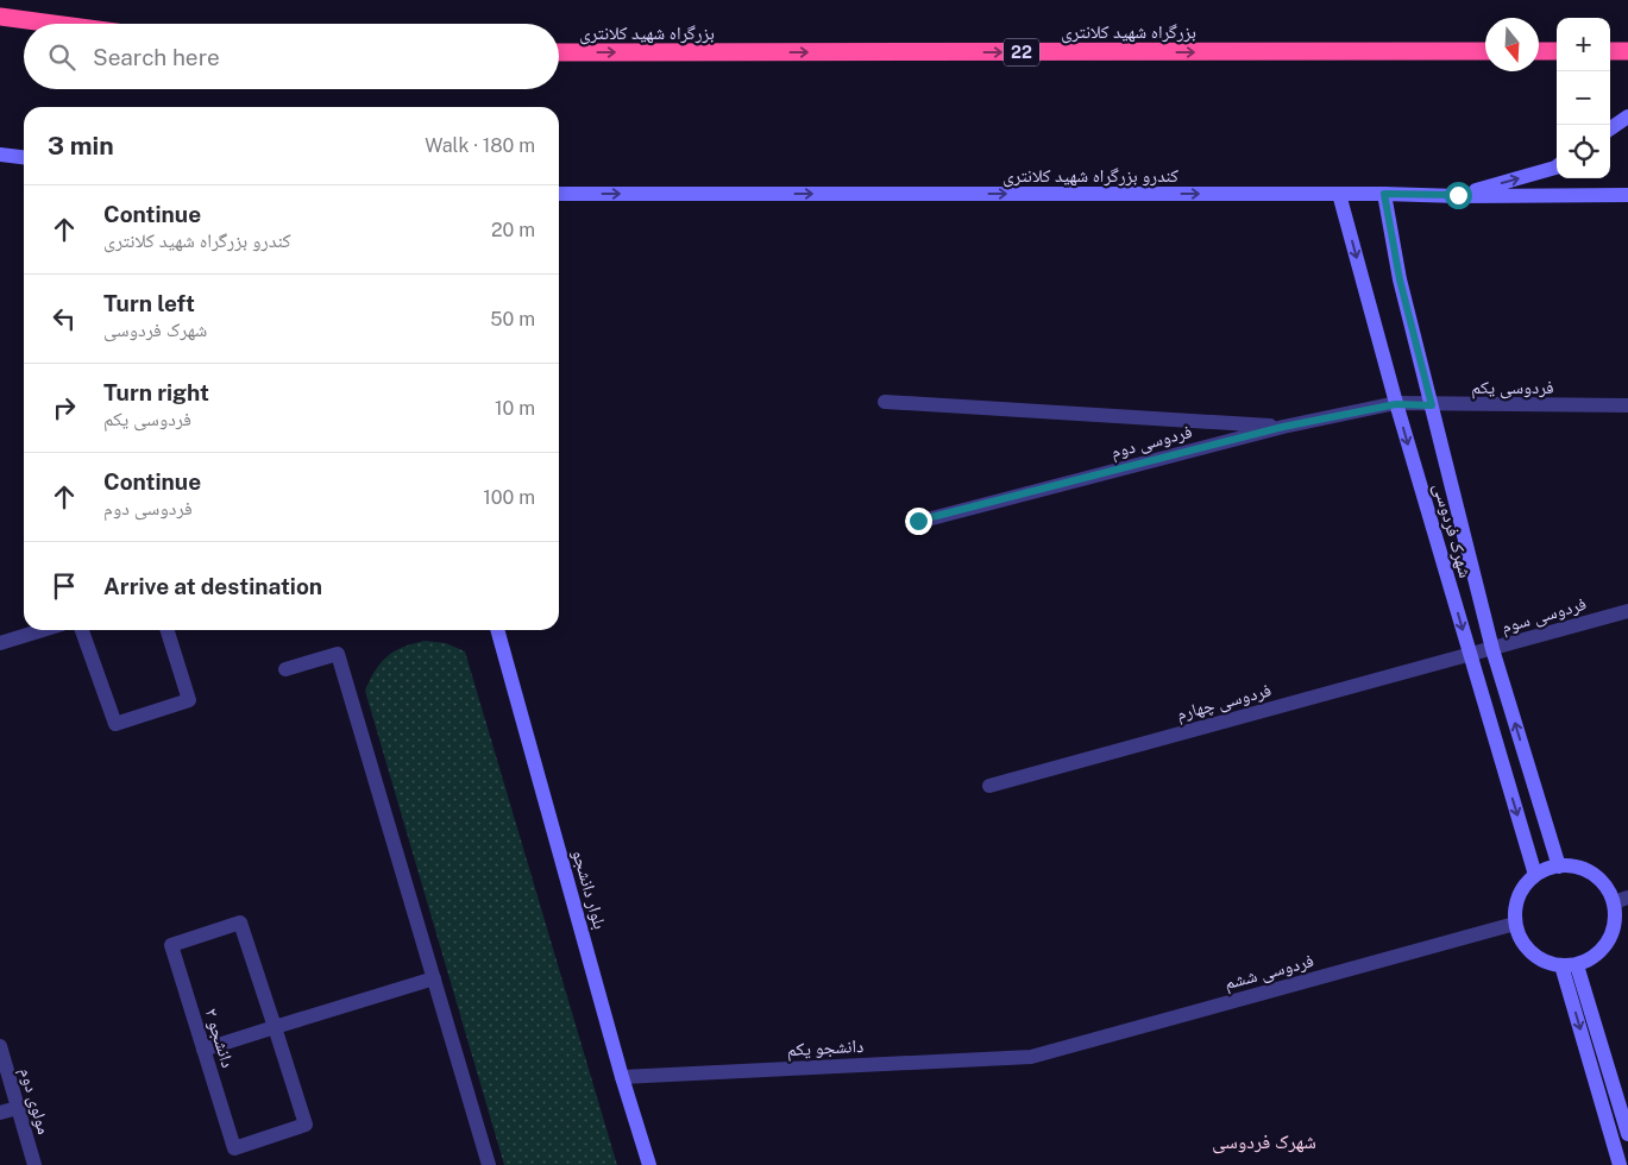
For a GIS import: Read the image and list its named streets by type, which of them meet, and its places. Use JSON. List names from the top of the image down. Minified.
{"streets":{"highway":["بزرگراه شهید کلانتری","22"],"street":["کندرو بزرگراه شهید کلانتری","فردوسی یکم","فردوسی دوم","شهرک فردوسی","فردوسی سوم","فردوسی چهارم","بلوار دانشجو","فردوسی ششم","۲ دانشجو","دانشجو یکم","مولوی دوم"]},"crossings":[["کندرو بزرگراه شهید کلانتری","شهرک فردوسی"],["فردوسی یکم","فردوسی دوم"],["فردوسی یکم","شهرک فردوسی"],["فردوسی دوم","شهرک فردوسی"],["شهرک فردوسی","فردوسی سوم"],["شهرک فردوسی","فردوسی چهارم"],["شهرک فردوسی","فردوسی ششم"],["فردوسی سوم","فردوسی چهارم"],["بلوار دانشجو","دانشجو یکم"],["فردوسی ششم","دانشجو یکم"]],"one_way":["بزرگراه شهید کلانتری","کندرو بزرگراه شهید کلانتری"],"districts":["شهرک فردوسی"],"north":"bottom","page":{"map_buttons":["+","−"],"search":"Search here","heading":["3 min","Walk · 180 m"],"list":[["Continue","کندرو بزرگراه شهید کلانتری","20 m"],["Turn left","شهرک فردوسی","50 m"],["Turn right","فردوسی یکم","10 m"],["Continue","فردوسی دوم","100 m"],"Arrive at destination"]}}
